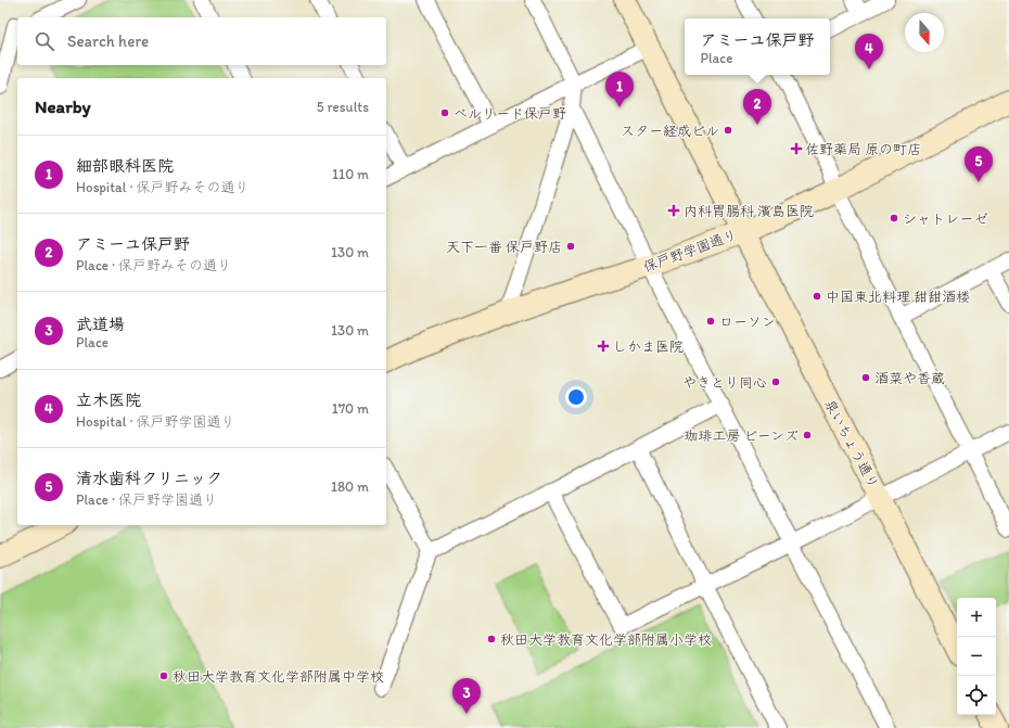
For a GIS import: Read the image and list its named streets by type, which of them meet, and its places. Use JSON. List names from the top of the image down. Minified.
{"streets":{"street":["保戸野学園通り","泉いちょう通り"]},"crossings":[["保戸野学園通り","泉いちょう通り"]],"places":{"other":["ベルリード保戸野","スター経成ビル","シャトレーゼ","天下一番 保戸野店","中国東北料理 甜甜酒楼","ローソン","酒菜や香蔵","やきとり同心","珈琲工房 ビーンズ","秋田大学教育文化学部附属小学校","秋田大学教育文化学部附属中学校"],"health":["佐野薬局 原の町店","内科胃腸科 濱島医院","しかま医院"]},"north":"bottom","page":{"search":"Search here","popup":["アミーユ保戸野","Place"],"pins":["4","1","2","5","3"],"heading":["Nearby","5 results"],"list":[{"mark":"1","name":"細部眼科医院","note":"Hospital · 保戸野みその通り","value":"110 m"},{"mark":"2","name":"アミーユ保戸野","note":"Place · 保戸野みその通り","value":"130 m"},{"mark":"3","name":"武道場","note":"Place","value":"130 m"},{"mark":"4","name":"立木医院","note":"Hospital · 保戸野学園通り","value":"170 m"},{"mark":"5","name":"清水歯科クリニック","note":"Place · 保戸野学園通り","value":"180 m"}],"map_buttons":["+","−"]}}
